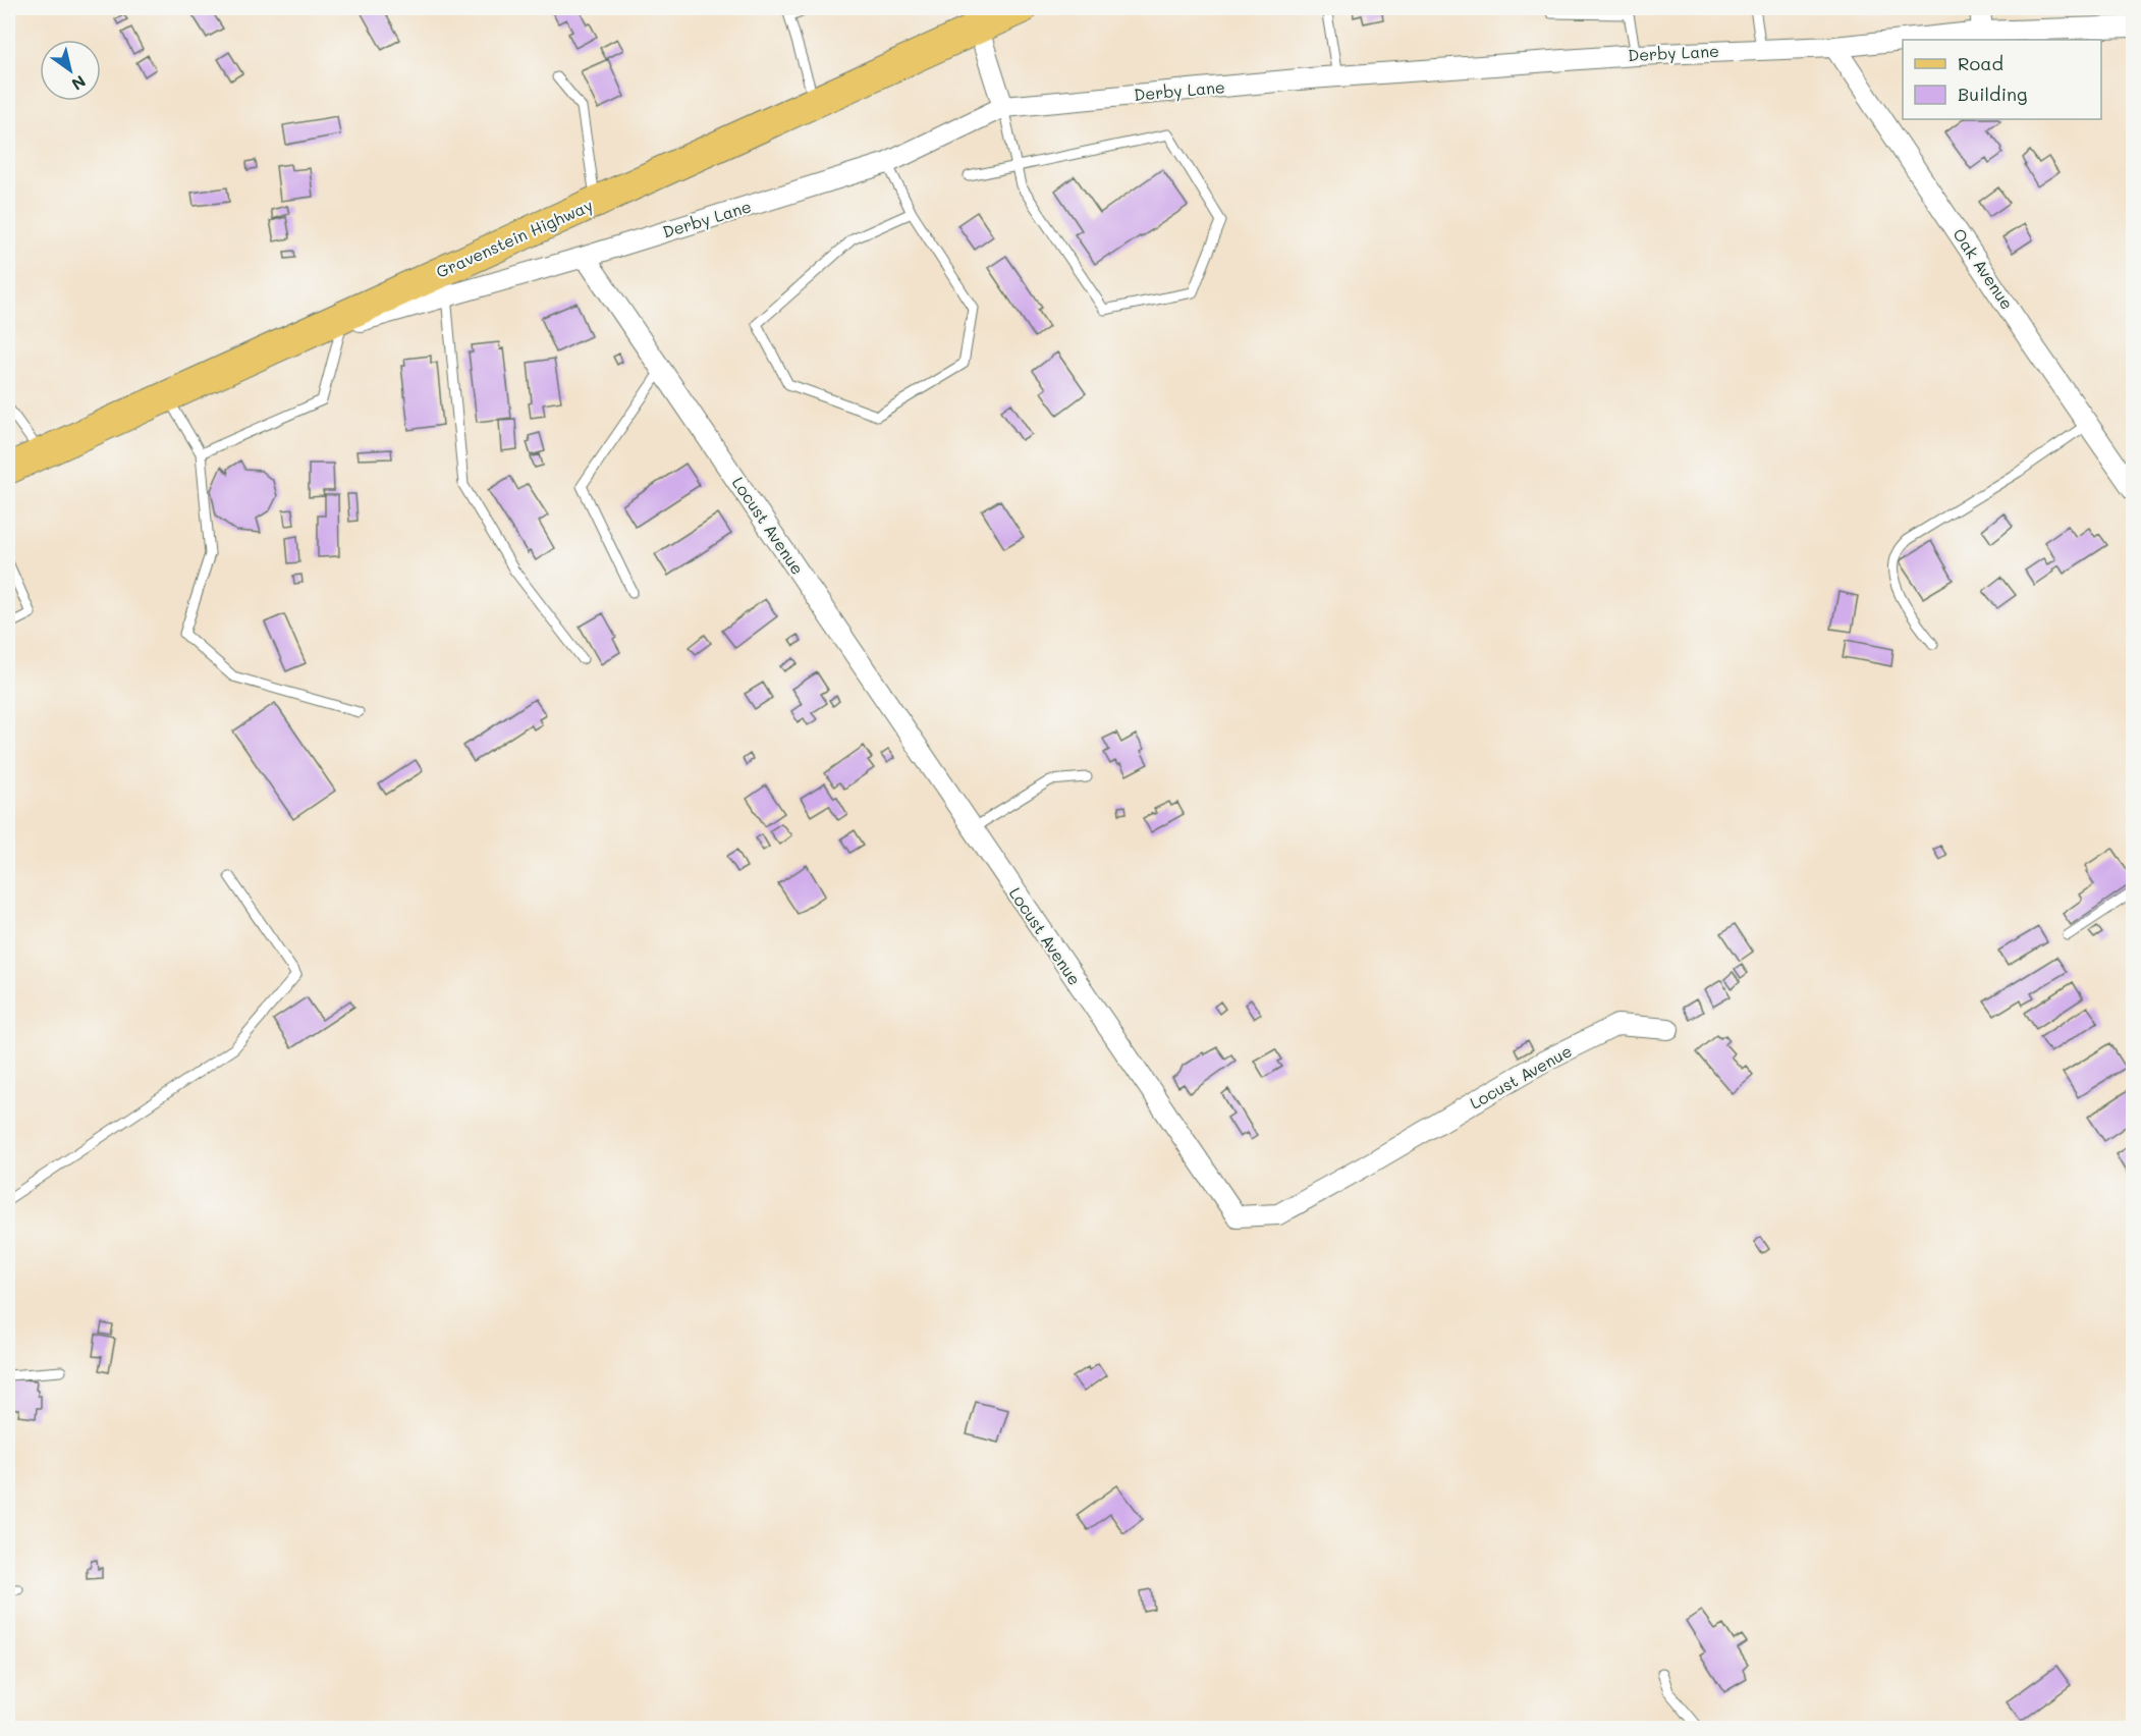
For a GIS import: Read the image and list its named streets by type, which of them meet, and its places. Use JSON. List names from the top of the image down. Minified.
{"streets":{"main road":["Gravenstein Highway"],"street":["Derby Lane","Oak Avenue","Locust Avenue"]},"crossings":[["Derby Lane","Gravenstein Highway"],["Derby Lane","Oak Avenue"],["Derby Lane","Locust Avenue"]],"legend":["Road","Building"],"north":"bottom right"}
